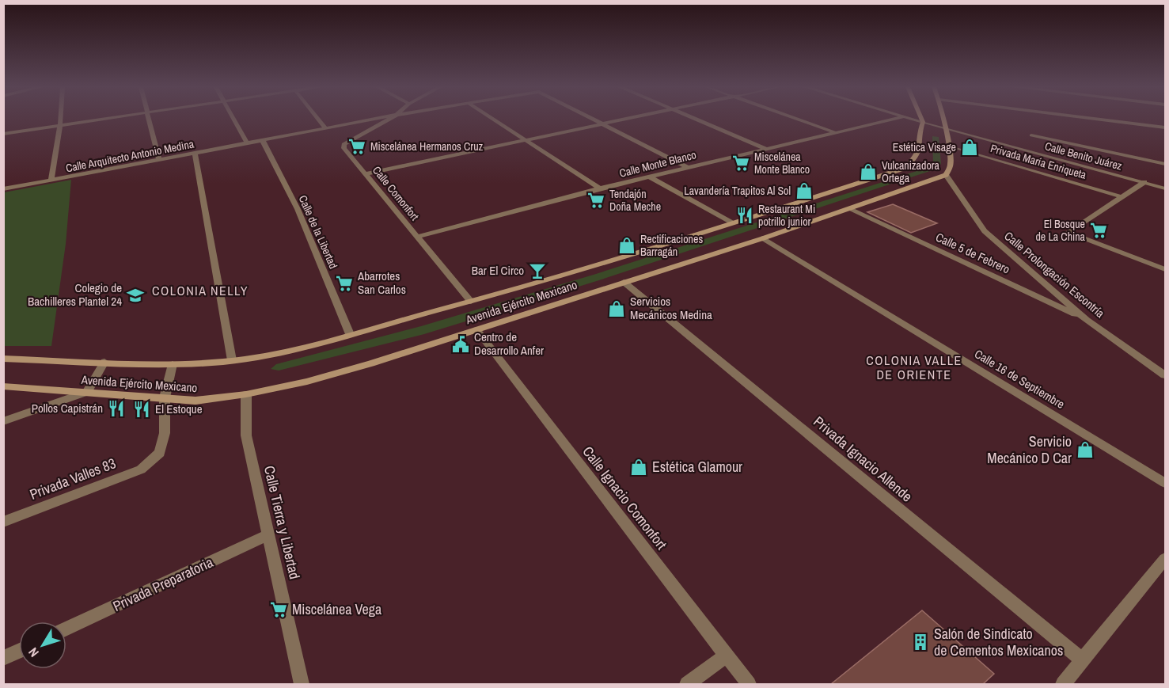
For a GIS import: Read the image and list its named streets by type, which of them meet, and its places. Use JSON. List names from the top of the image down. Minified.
{"streets":{"main road":["Avenida Ejército Mexicano"],"street":["Calle Arquitecto Antonio Medina","Calle Benito Juárez","Privada María Enriqueta","Calle Monte Blanco","Calle Comonfort","Calle de la Libertad","Calle 5 de Febrero","Calle Prolongación Escontría","Calle 16 de Septiembre","Privada Ignacio Allende","Privada Valles 83","Calle Ignacio Comonfort","Calle Tierra y Libertad","Privada Preparatoria"]},"crossings":[["Calle Arquitecto Antonio Medina","Calle de la Libertad"],["Calle Benito Juárez","Avenida Ejército Mexicano"],["Calle Monte Blanco","Calle Comonfort"],["Calle Comonfort","Avenida Ejército Mexicano"],["Calle de la Libertad","Avenida Ejército Mexicano"],["Calle 5 de Febrero","Calle Prolongación Escontría"],["Calle 5 de Febrero","Avenida Ejército Mexicano"],["Calle Prolongación Escontría","Avenida Ejército Mexicano"],["Avenida Ejército Mexicano","Calle 16 de Septiembre"],["Avenida Ejército Mexicano","Privada Ignacio Allende"],["Avenida Ejército Mexicano","Privada Valles 83"],["Avenida Ejército Mexicano","Calle Ignacio Comonfort"],["Avenida Ejército Mexicano","Calle Tierra y Libertad"],["Calle Tierra y Libertad","Privada Preparatoria"]],"districts":["COLONIA NELLY","COLONIA VALLE DE ORIENTE"],"places":{"supermarket":["Miscelánea Hermanos Cruz","Miscelánea Monte Blanco","Tendajón Doña Meche","El Bosque de La China","Abarrotes San Carlos","Miscelánea Vega"],"shop":["Estética Visage","Vulcanizadora Ortega","Lavandería Trapitos Al Sol","Rectificaciones Barragán","Servicios Mecánicos Medina","Servicio Mecánico D Car","Estética Glamour"],"restaurant":["Restaurant Mi potrillo junior","Pollos Capistrán","El Estoque"],"bar":["Bar El Circo"],"school or university":["Colegio de Bachilleres Plantel 24"],"public building":["Centro de Desarrollo Anfer"],"building":["Salón de Sindicato de Cementos Mexicanos"]},"north":"bottom left"}
